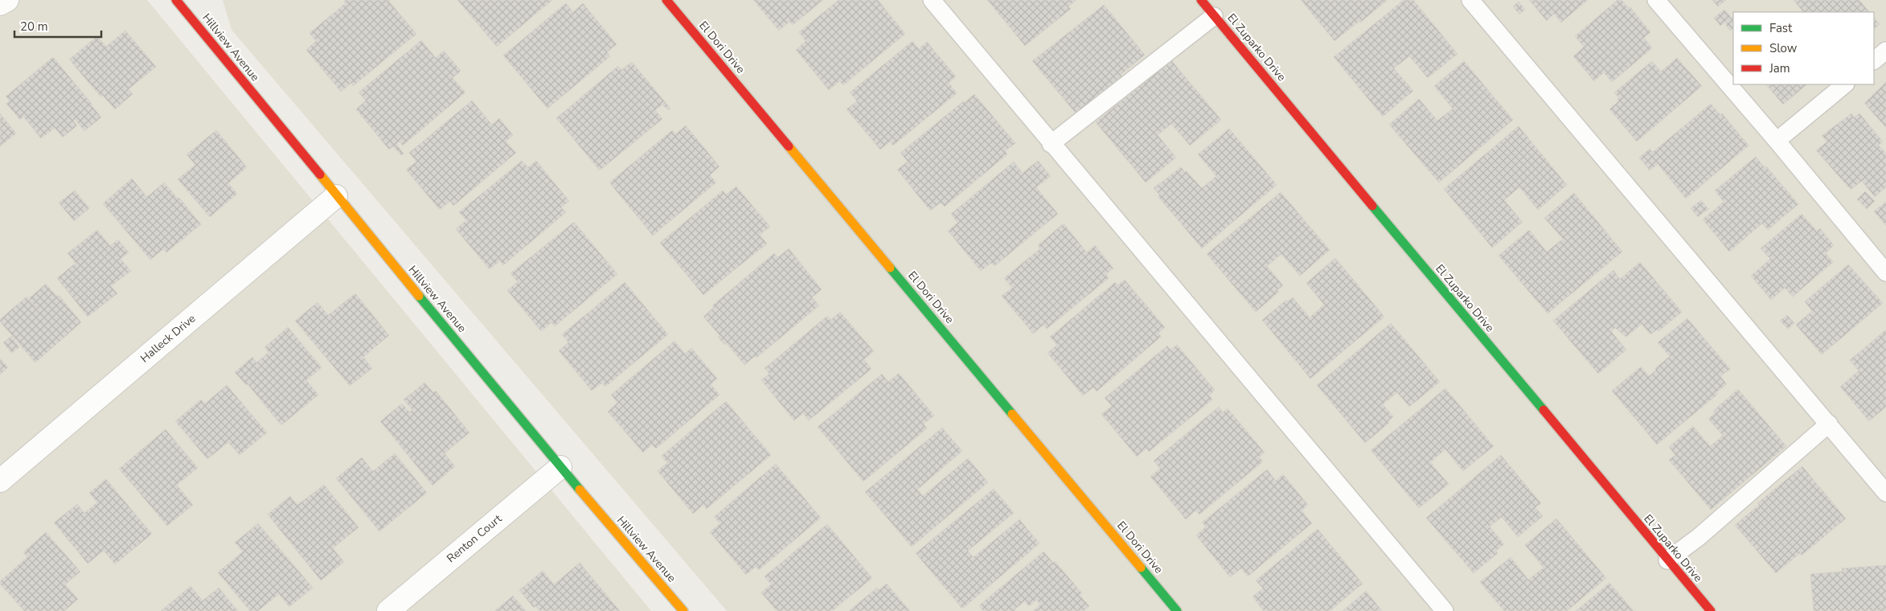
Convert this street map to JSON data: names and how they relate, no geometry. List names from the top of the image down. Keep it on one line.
{"streets":{"street":["Hillview Avenue","El Dori Drive","El Zuparko Drive","Halleck Drive","Renton Court"]},"crossings":[["Hillview Avenue","Halleck Drive"],["Hillview Avenue","Renton Court"]],"legend":["Fast","Slow","Jam"],"scale_bar":"20 m"}
